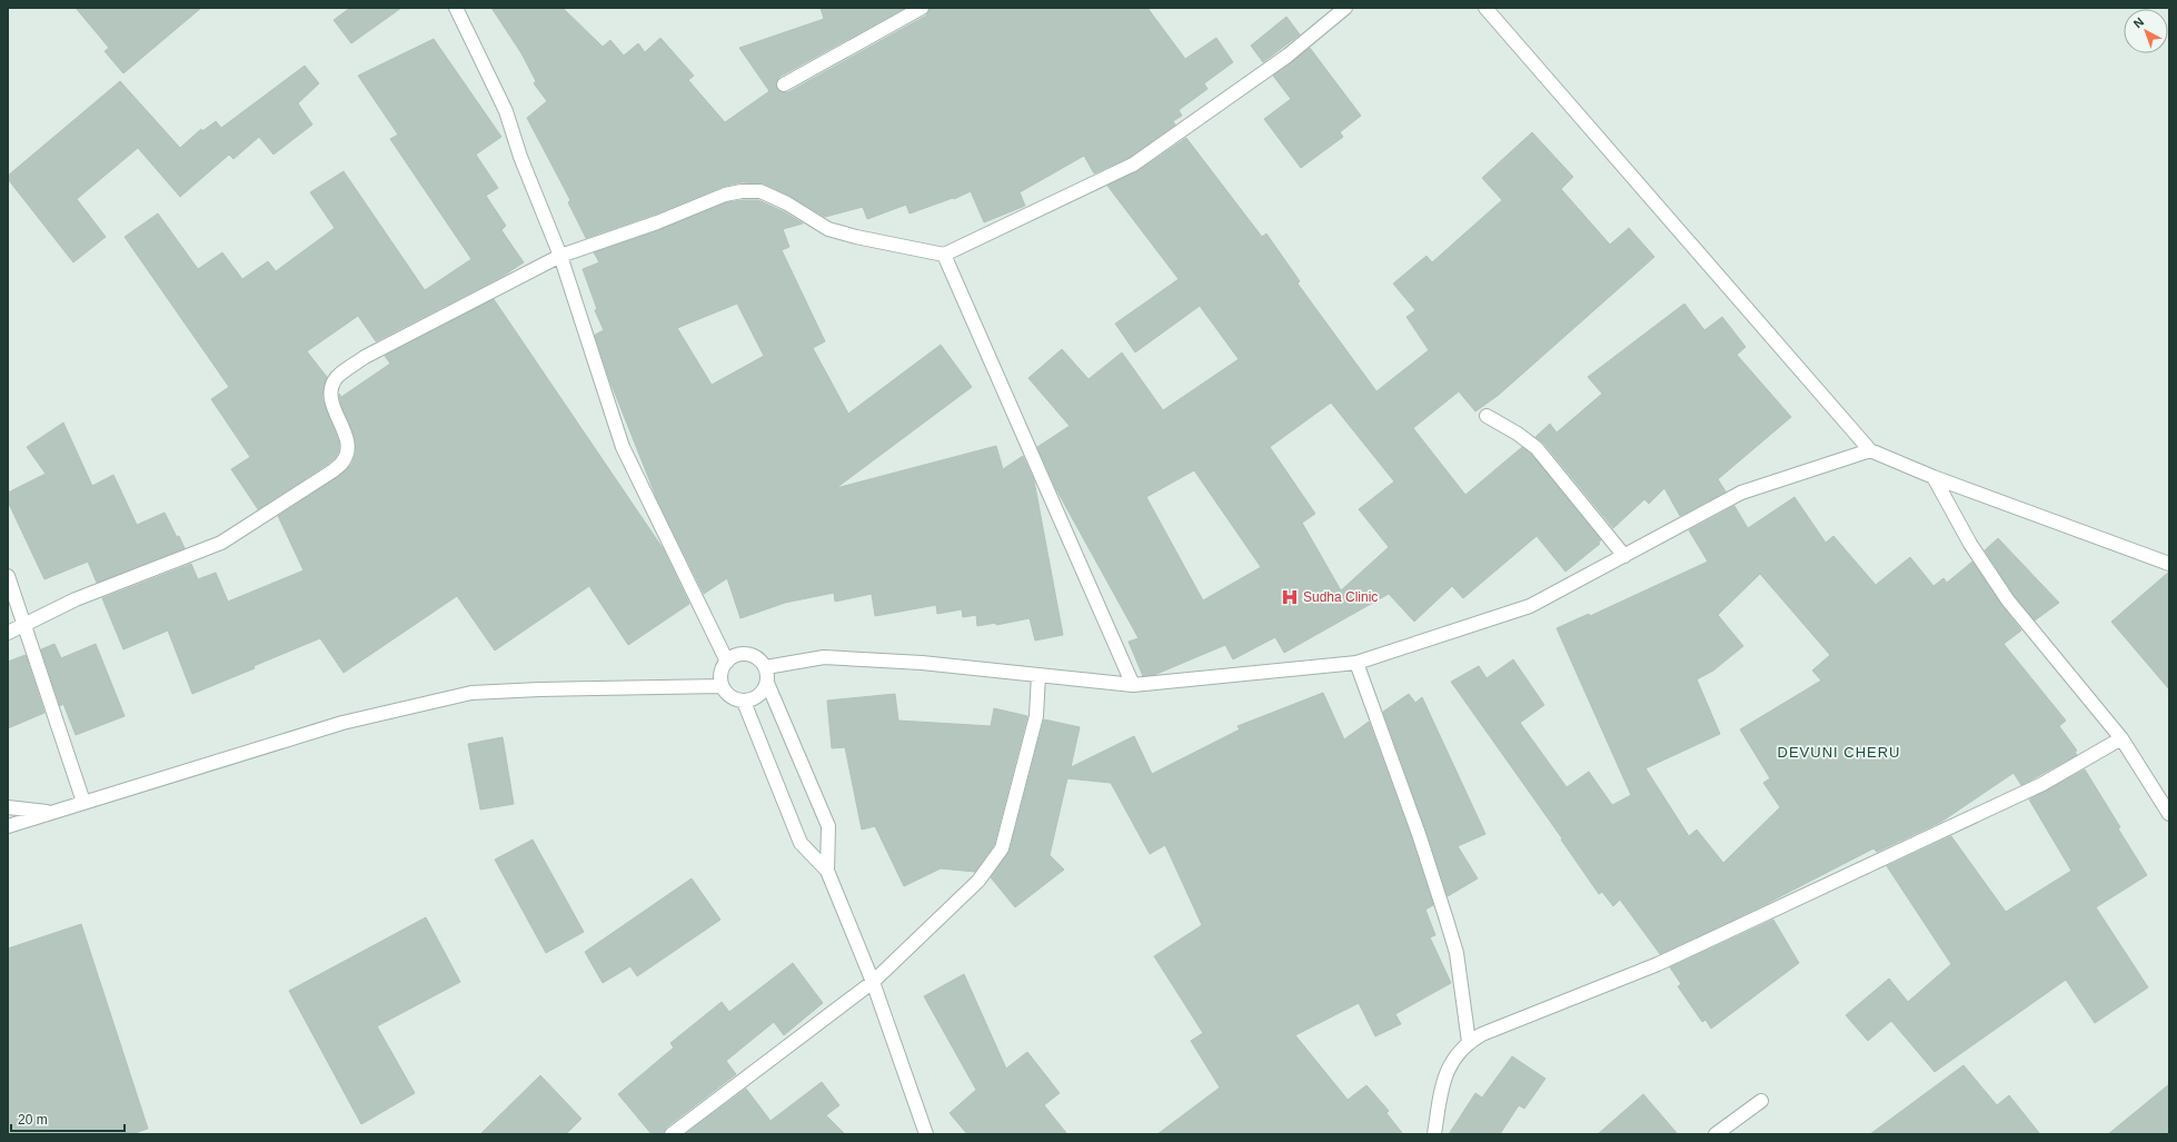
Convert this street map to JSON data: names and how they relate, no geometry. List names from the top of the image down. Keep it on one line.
{"districts":["DEVUNI CHERU"],"places":{"hospital":["Sudha Clinic"]},"scale_bar":"20 m","north":"top left"}
